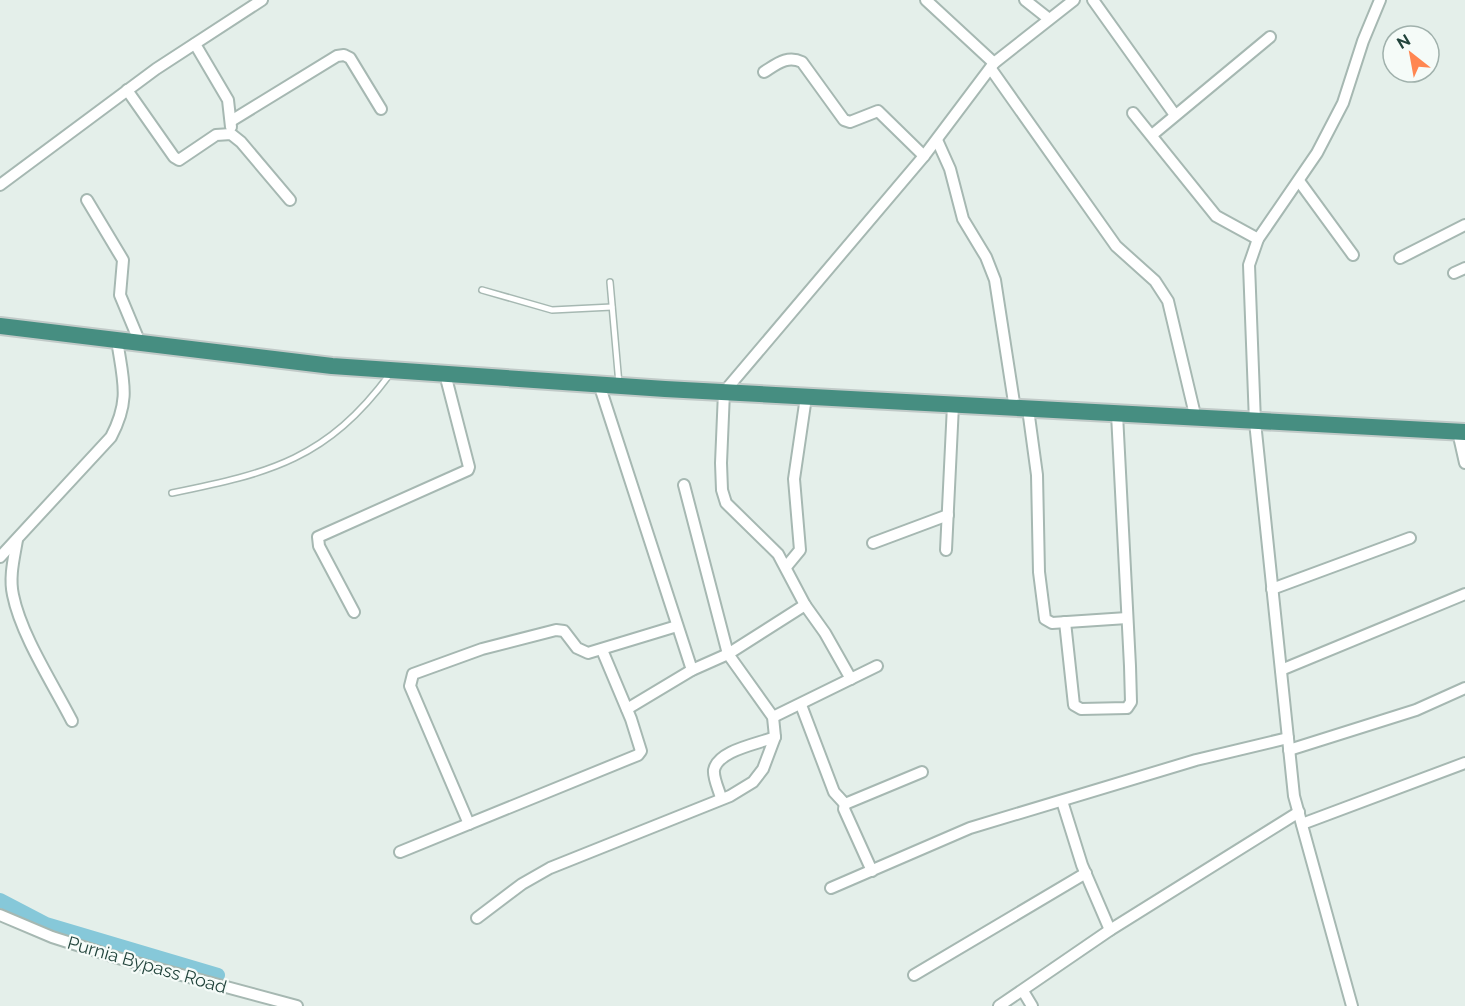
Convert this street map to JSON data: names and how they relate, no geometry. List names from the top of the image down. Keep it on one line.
{"streets":{"street":["Purnia Bypass Road"]},"north":"top left"}
